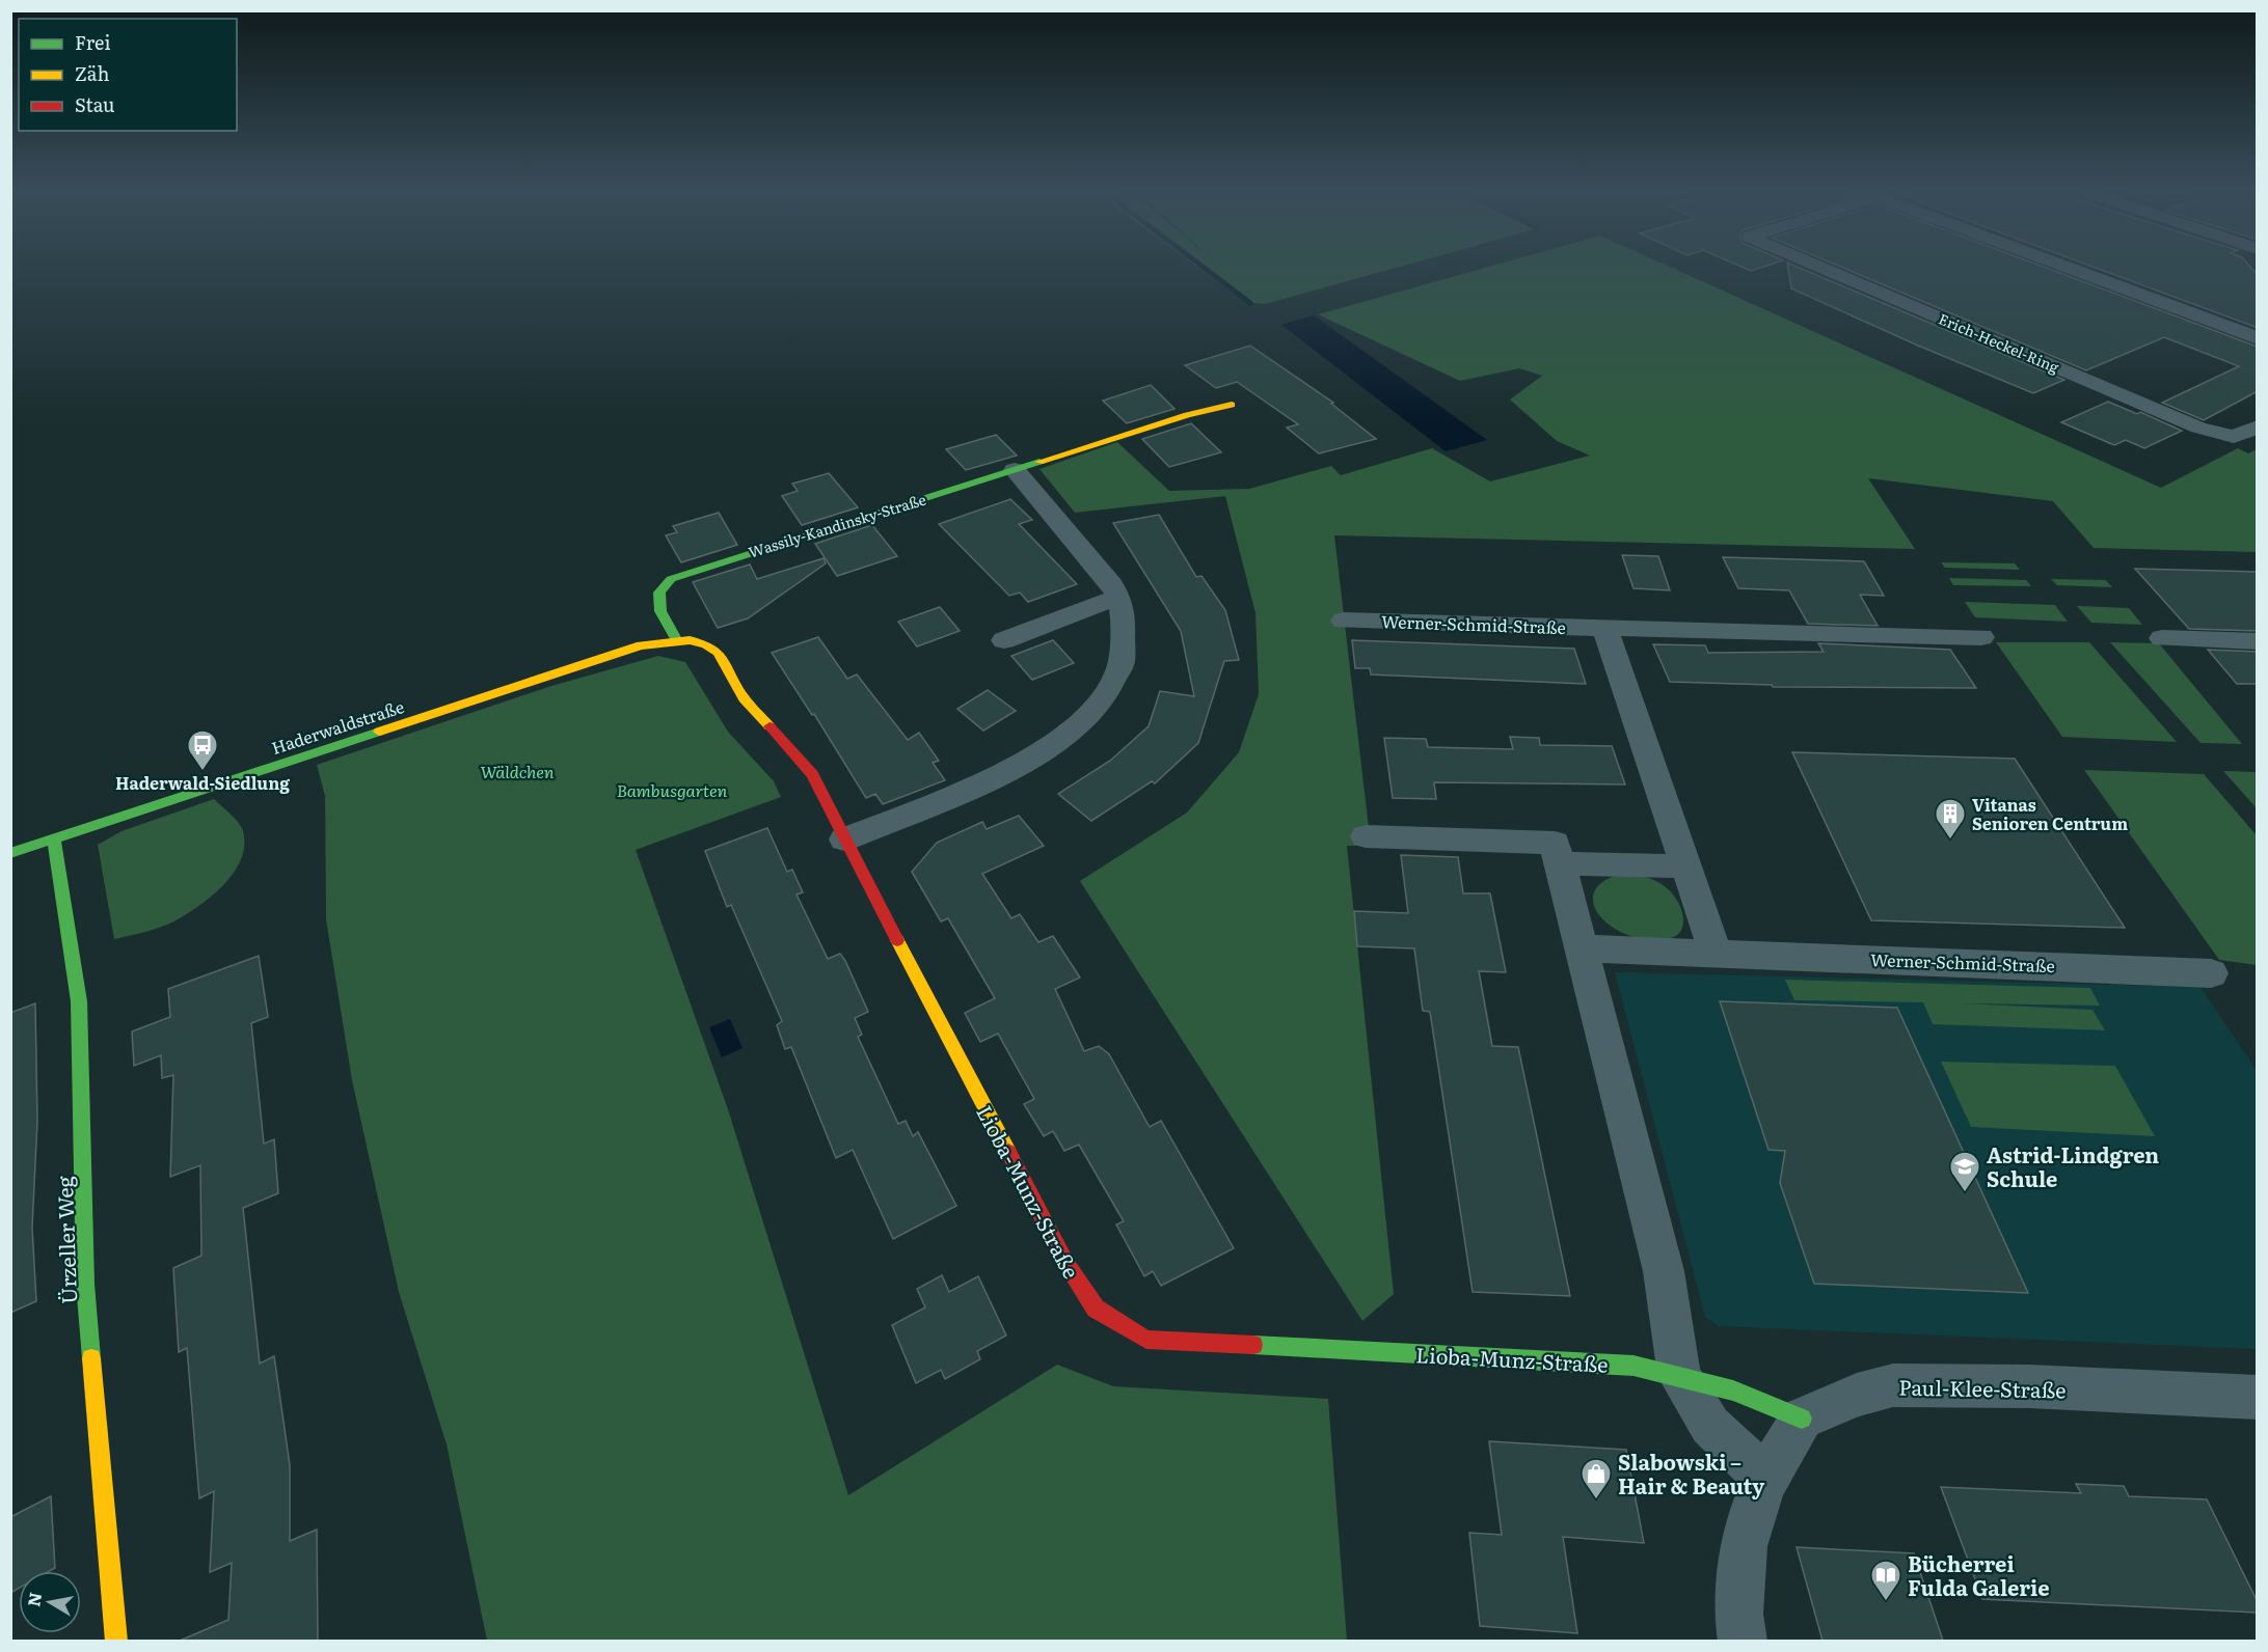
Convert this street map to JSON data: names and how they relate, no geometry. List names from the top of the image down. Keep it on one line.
{"streets":{"street":["Erich-Heckel-Ring","Wassily-Kandinsky-Straße","Werner-Schmid-Straße","Haderwaldstraße","Lioba-Munz-Straße","Ürzeller Weg","Paul-Klee-Straße"]},"crossings":[["Wassily-Kandinsky-Straße","Haderwaldstraße"],["Wassily-Kandinsky-Straße","Lioba-Munz-Straße"],["Haderwaldstraße","Lioba-Munz-Straße"],["Haderwaldstraße","Ürzeller Weg"],["Lioba-Munz-Straße","Paul-Klee-Straße"]],"parks":["Wäldchen","Bambusgarten"],"places":{"bus stop":["Haderwald-Siedlung"],"building":["Vitanas Senioren Centrum"],"school or university":["Astrid-Lindgren Schule"],"shop":["Slabowski – Hair & Beauty"],"library":["Bücherrei Fulda Galerie"]},"legend":["Frei","Zäh","Stau"],"north":"left"}
